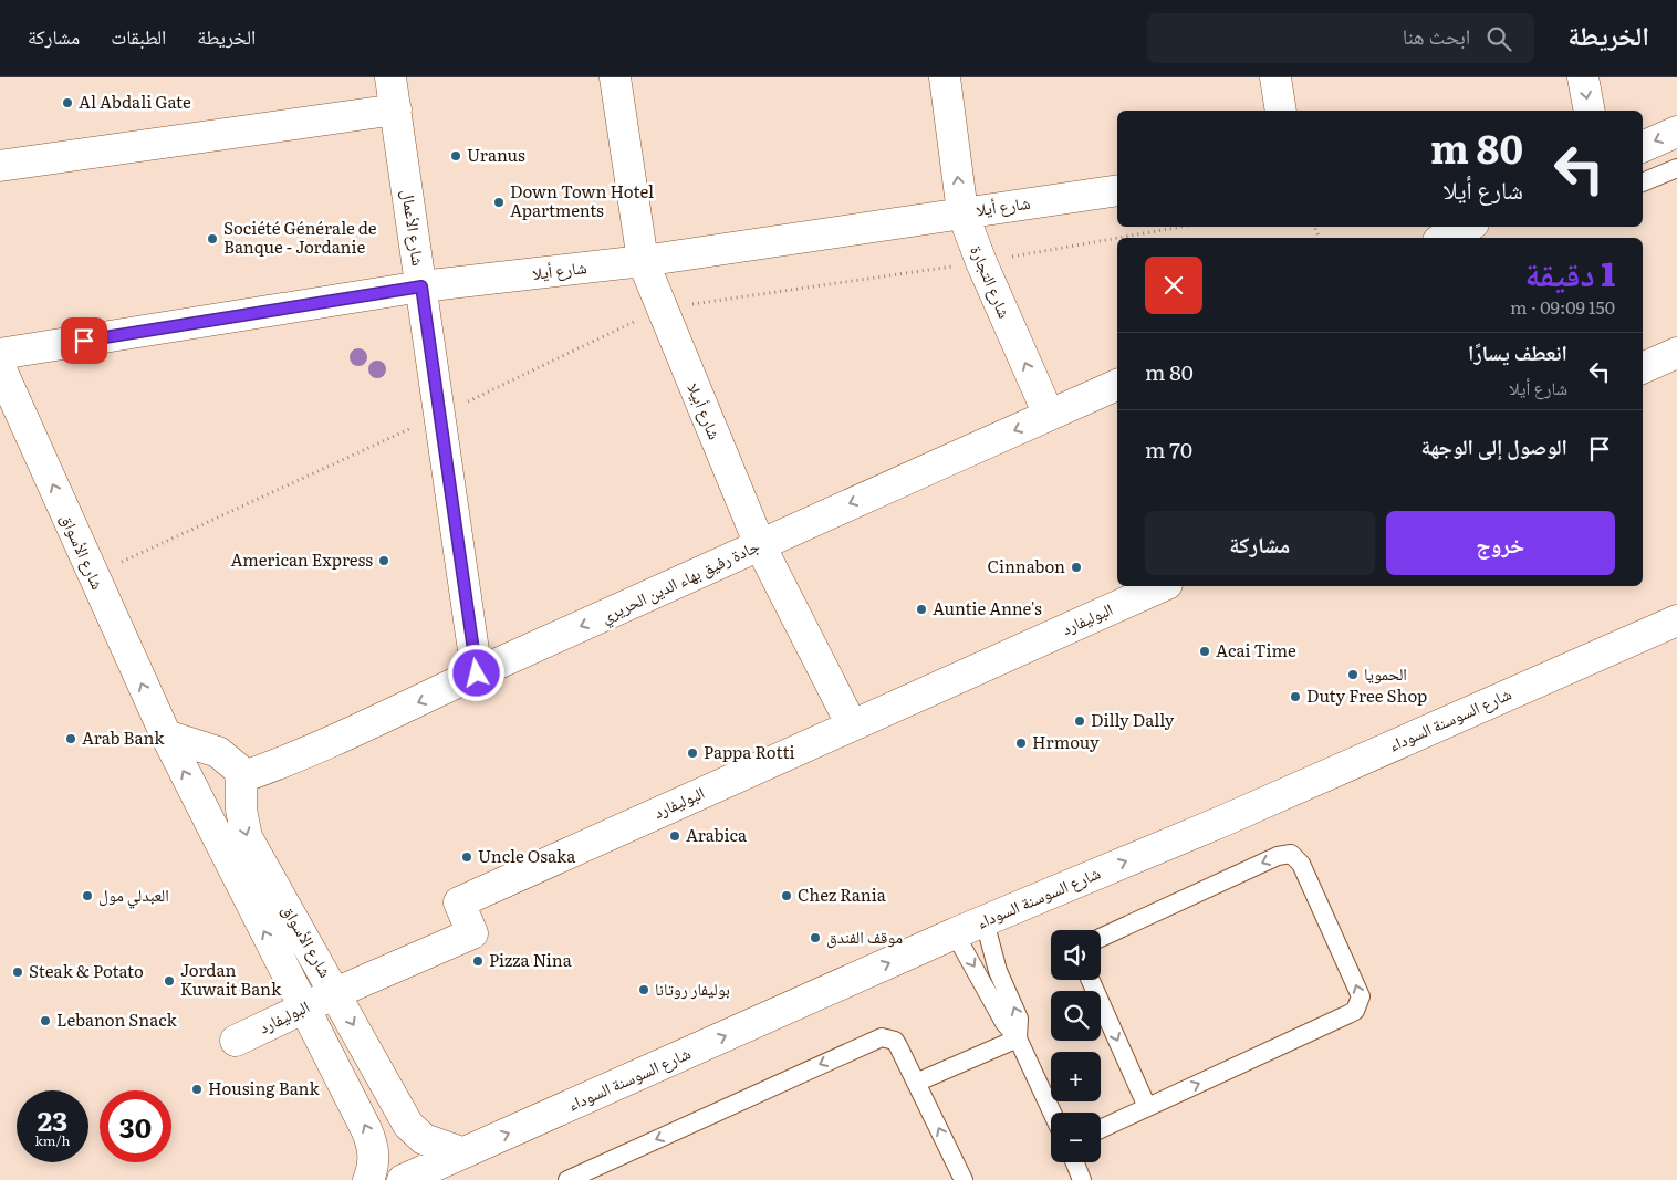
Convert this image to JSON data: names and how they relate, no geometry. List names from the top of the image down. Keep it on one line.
{"streets":{"street":["شارع أيلا","شارع الأعمال","شارع التجارة","شارع أبيلا","شارع الأسواق","جادة رفيق بهاء الدين الحريري","البوليفارد","شارع السوسنة السوداء"]},"crossings":[["شارع أيلا","شارع الأعمال"],["شارع أيلا","شارع التجارة"],["شارع أيلا","شارع أبيلا"],["شارع الأعمال","جادة رفيق بهاء الدين الحريري"],["شارع التجارة","جادة رفيق بهاء الدين الحريري"],["شارع أبيلا","جادة رفيق بهاء الدين الحريري"],["شارع أبيلا","البوليفارد"],["شارع الأسواق","جادة رفيق بهاء الدين الحريري"],["شارع الأسواق","البوليفارد"],["شارع الأسواق","شارع السوسنة السوداء"]],"one_way":["شارع التجارة","جادة رفيق بهاء الدين الحريري","شارع السوسنة السوداء"],"places":["Al Abdali Gate","Uranus","Down Town Hotel Apartments","Société Générale de Banque - Jordanie","American Express","Cinnabon","Auntie Anne's","Acai Time","الحمويا","Duty Free Shop","Dilly Dally","Arab Bank","Hrmouy","Pappa Rotti","Arabica","Uncle Osaka","العبدلي مول","Chez Rania","موقف الفندق","Pizza Nina","Steak & Potato","Jordan Kuwait Bank","بوليفار روتانا","Lebanon Snack","Housing Bank"],"page":{"header":"الخريطة","search":"ابحث هنا","nav":["الخريطة","الطبقات","مشاركة"],"turn":["80 m","شارع أيلا"],"heading":["1 دقيقة","150 m · 09:09"],"list":[{"name":"انعطف يسارًا","note":"شارع أيلا","value":"80 m"},{"name":"الوصول إلى الوجهة","value":"70 m"}],"buttons":["خروج","مشاركة"],"map_buttons":["+","−"],"speed":"23 km/h","limit":"30"}}
